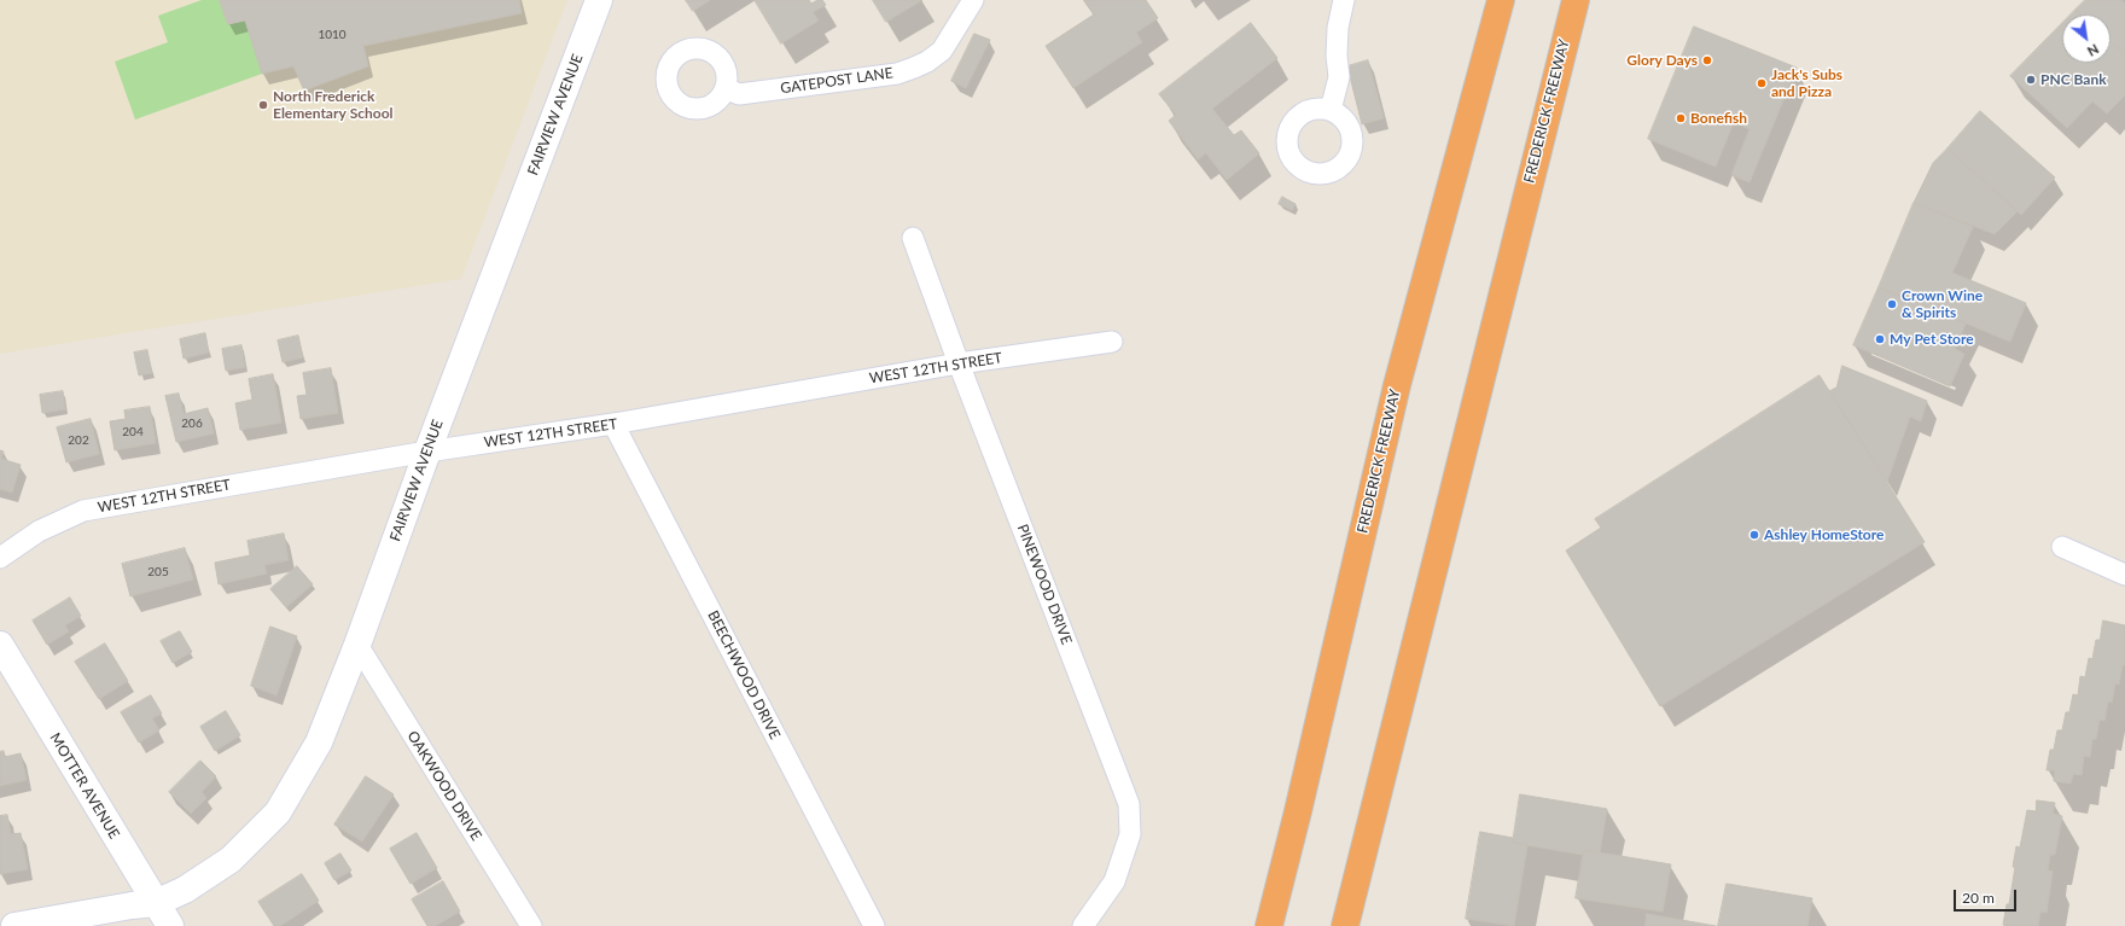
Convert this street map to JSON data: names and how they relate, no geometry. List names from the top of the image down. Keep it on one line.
{"streets":{"highway":["FREDERICK FREEWAY"],"street":["GATEPOST LANE","FAIRVIEW AVENUE","WEST 12TH STREET","PINEWOOD DRIVE","BEECHWOOD DRIVE","MOTTER AVENUE","OAKWOOD DRIVE"]},"crossings":[["FAIRVIEW AVENUE","WEST 12TH STREET"],["FAIRVIEW AVENUE","MOTTER AVENUE"],["FAIRVIEW AVENUE","OAKWOOD DRIVE"],["WEST 12TH STREET","PINEWOOD DRIVE"],["WEST 12TH STREET","BEECHWOOD DRIVE"]],"places":["Glory Days","PNC Bank","Jack's Subs and Pizza","North Frederick Elementary School","Bonefish","Crown Wine & Spirits","My Pet Store","Ashley HomeStore"],"house_numbers":["1010","206","204","202","205"],"scale_bar":"20 m","north":"bottom right"}
